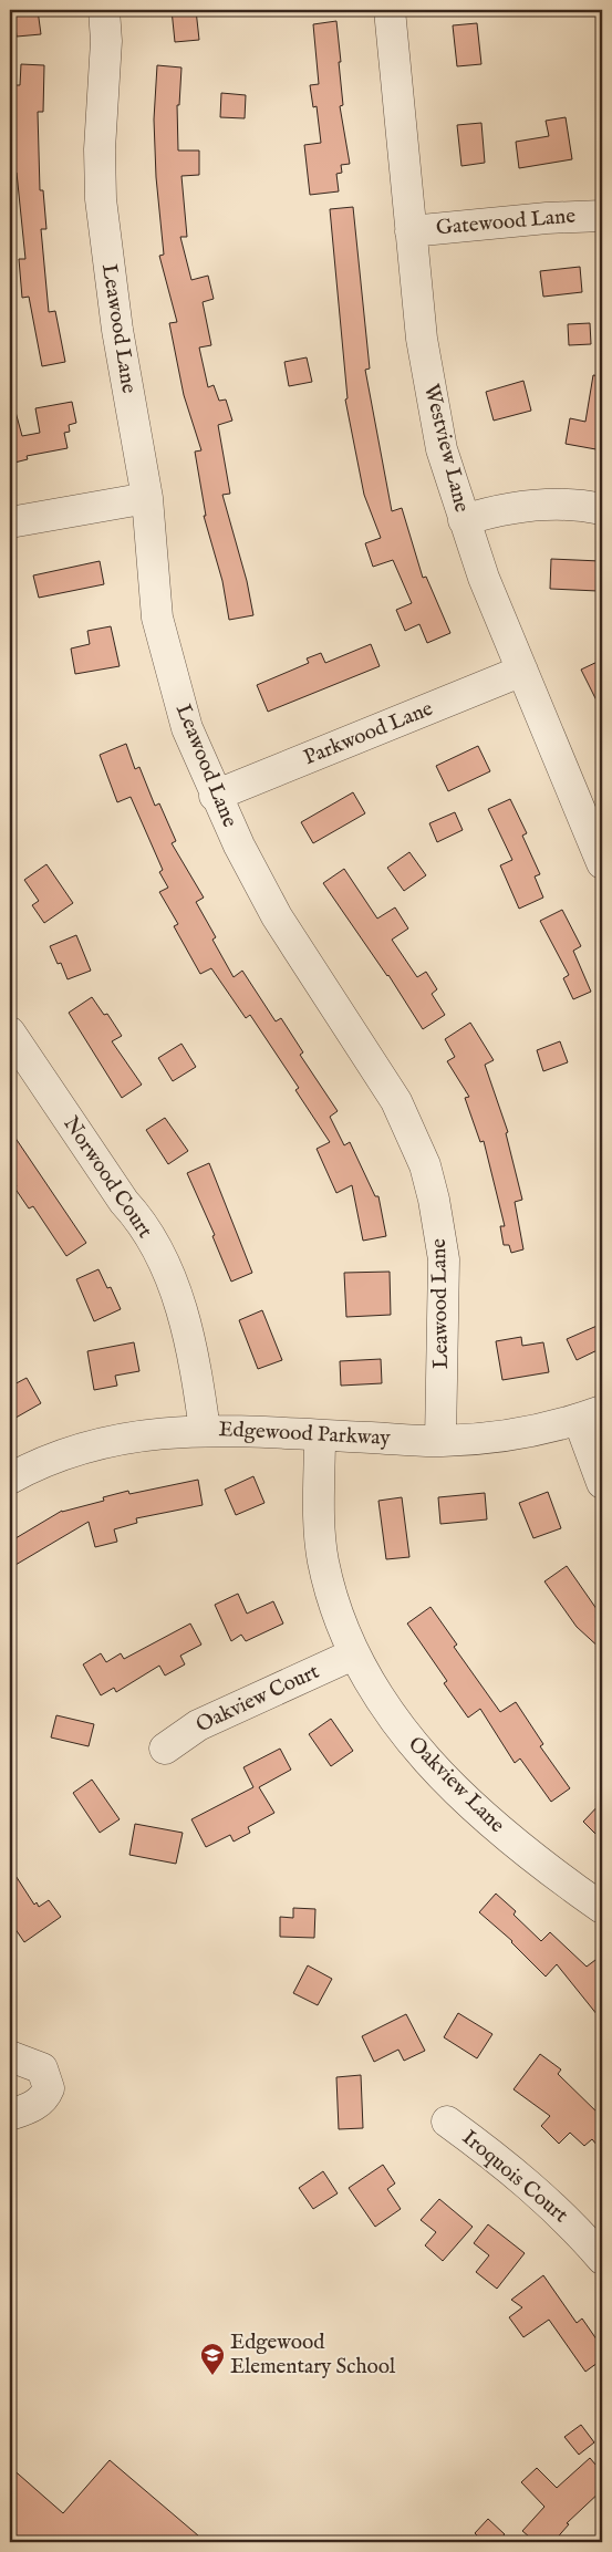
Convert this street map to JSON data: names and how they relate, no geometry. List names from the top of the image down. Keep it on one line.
{"streets":{"street":["Gatewood Lane","Leawood Lane","Westview Lane","Parkwood Lane","Norwood Court","Edgewood Parkway","Oakview Court","Oakview Lane","Iroquois Court"]},"crossings":[["Gatewood Lane","Westview Lane"],["Leawood Lane","Parkwood Lane"],["Leawood Lane","Edgewood Parkway"],["Westview Lane","Parkwood Lane"],["Norwood Court","Edgewood Parkway"],["Edgewood Parkway","Oakview Lane"],["Oakview Court","Oakview Lane"]],"places":{"school or university":["Edgewood Elementary School"]}}
